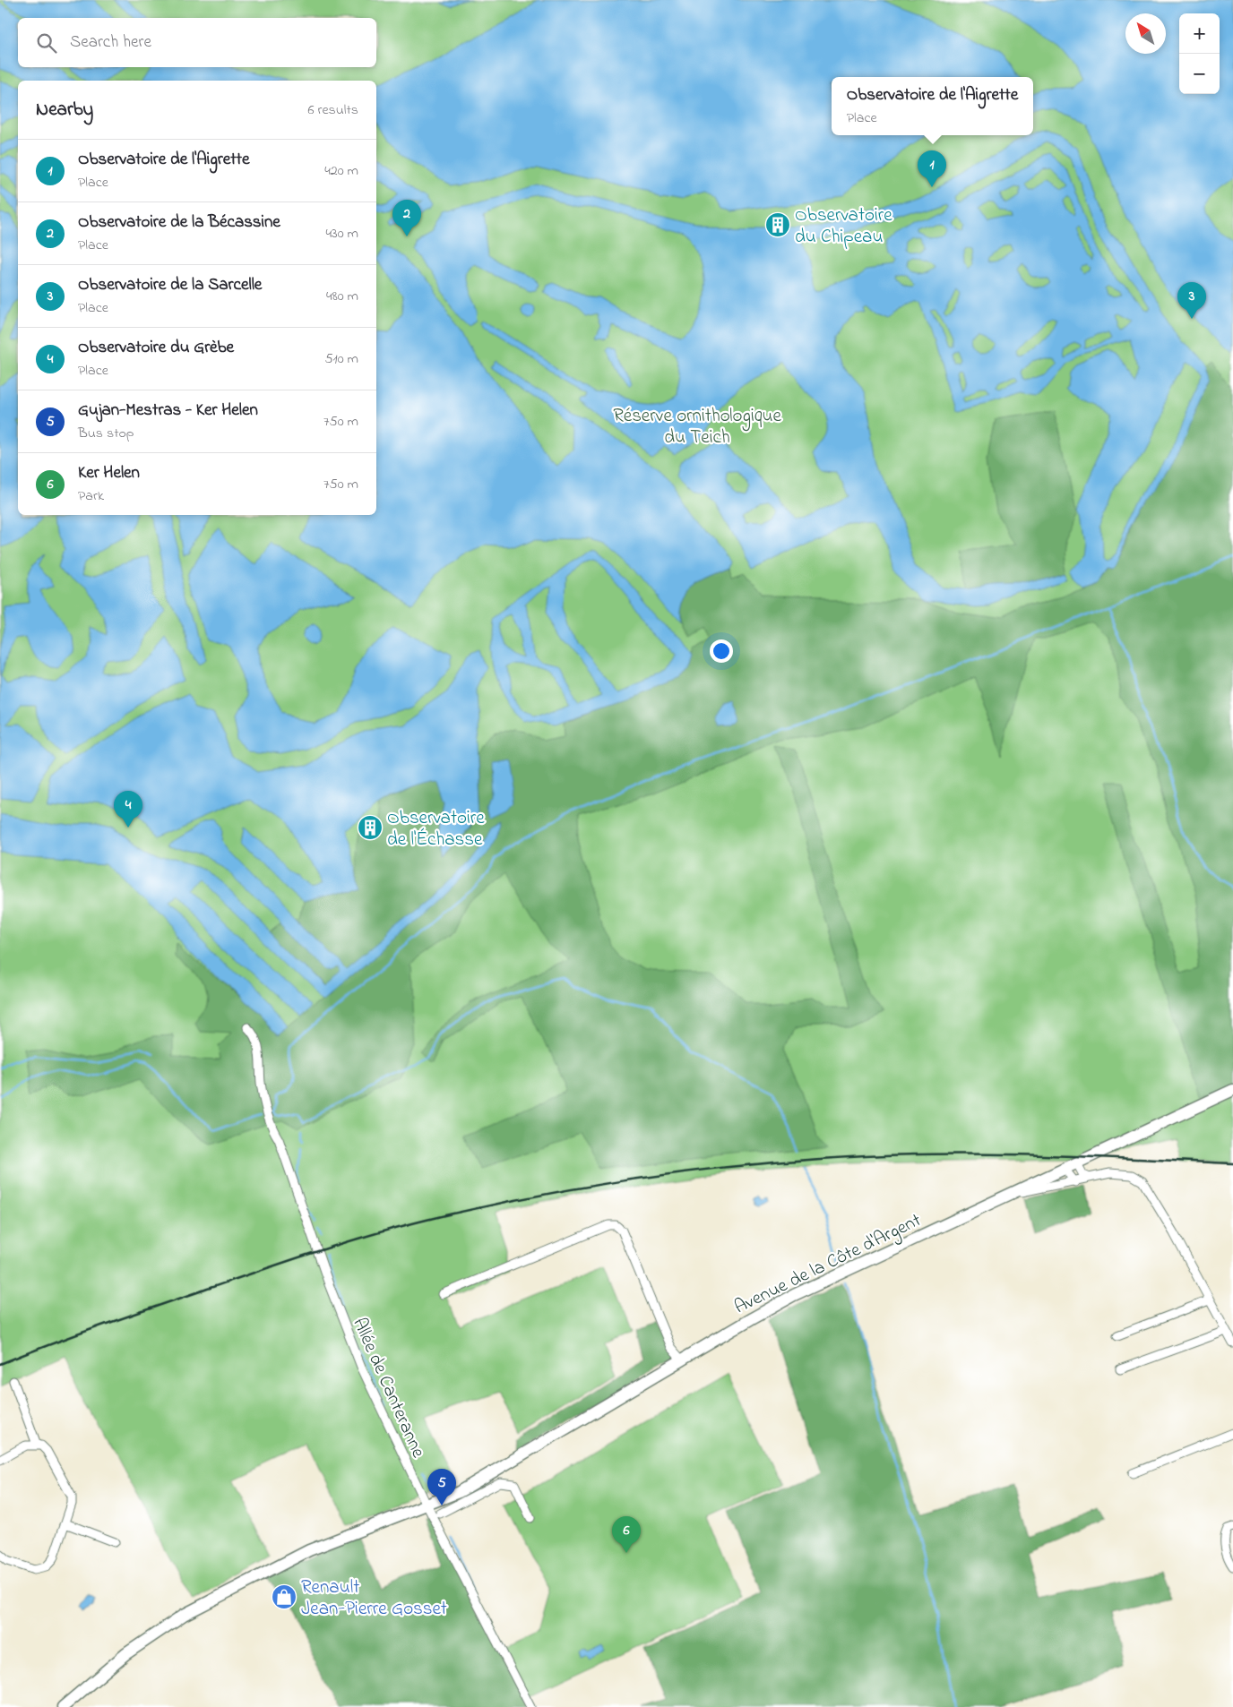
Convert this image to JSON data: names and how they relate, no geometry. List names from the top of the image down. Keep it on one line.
{"streets":{"main road":["Avenue de la Côte d'Argent"],"street":["Allée de Canteranne"]},"crossings":[["Avenue de la Côte d'Argent","Allée de Canteranne"]],"parks":["Réserve ornithologique du Teich"],"places":{"building":["Observatoire du Chipeau","Observatoire de l'Échasse"],"shop":["Renault Jean-Pierre Gosset"]},"north":"top left","page":{"map_buttons":["+","−"],"search":"Search here","popup":["Observatoire de l'Aigrette","Place"],"heading":["Nearby","6 results"],"list":[{"mark":"1","name":"Observatoire de l'Aigrette","note":"Place","value":"420 m"},{"mark":"2","name":"Observatoire de la Bécassine","note":"Place","value":"430 m"},{"mark":"3","name":"Observatoire de la Sarcelle","note":"Place","value":"480 m"},{"mark":"4","name":"Observatoire du Grèbe","note":"Place","value":"510 m"},{"mark":"5","name":"Gujan-Mestras - Ker Helen","note":"Bus stop","value":"750 m"},{"mark":"6","name":"Ker Helen","note":"Park","value":"750 m"}],"pins":["1","2","3","4","5","6"]}}
